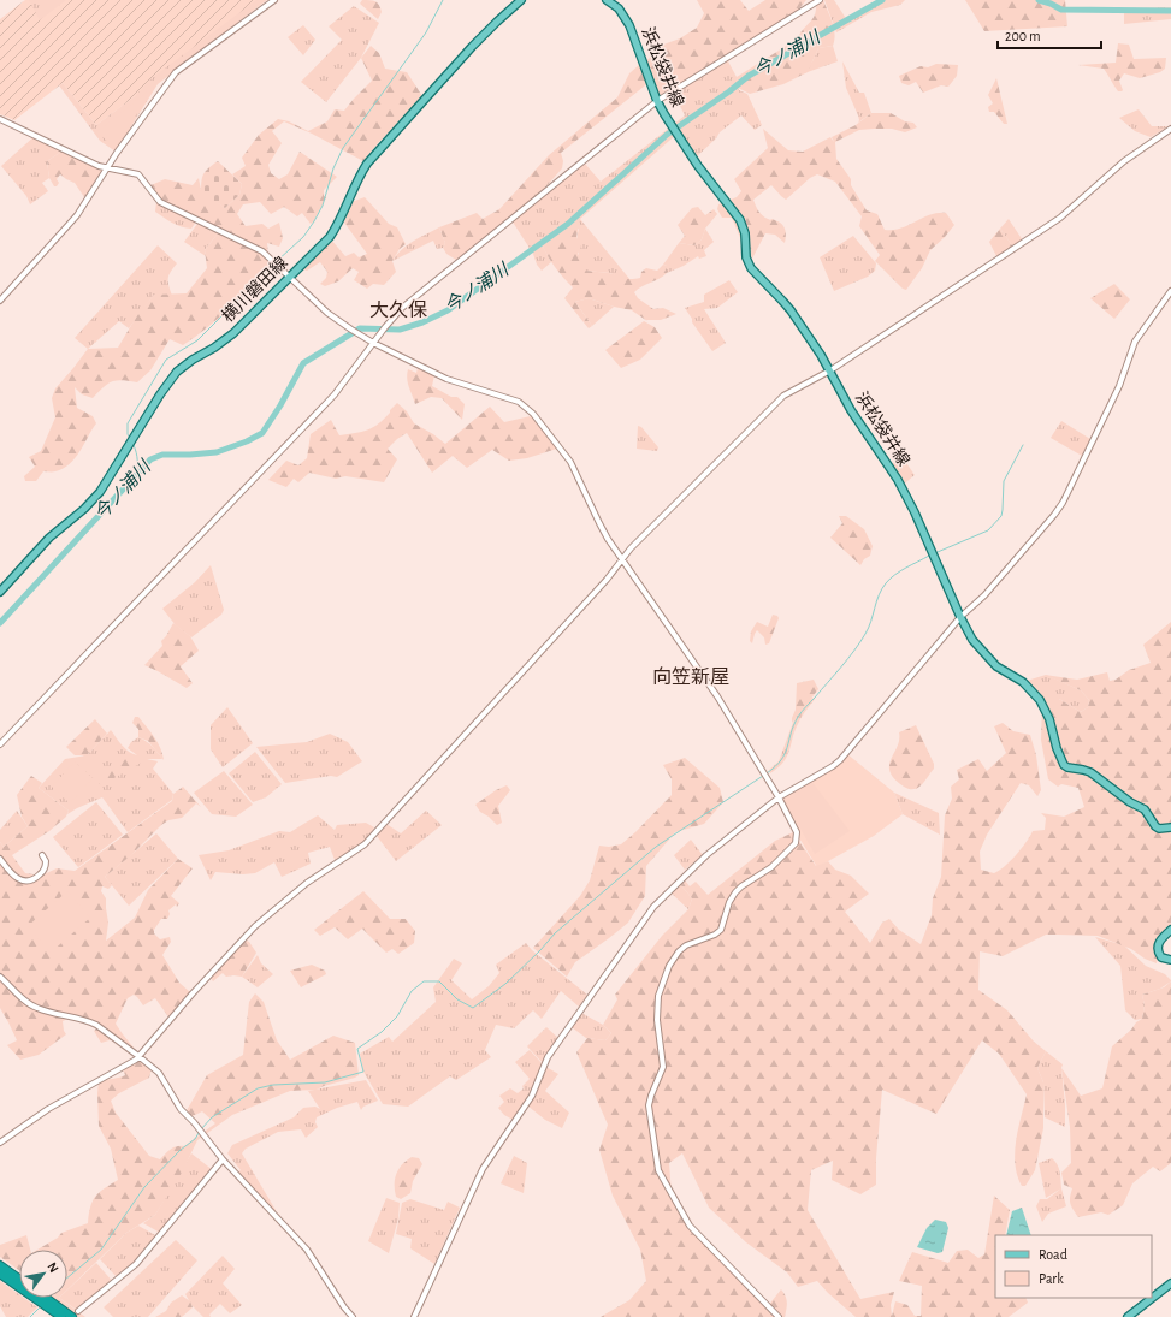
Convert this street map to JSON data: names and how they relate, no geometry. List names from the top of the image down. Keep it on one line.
{"streets":{"main road":["浜松袋井線","横川磐田線"]},"districts":["大久保","向笠新屋"],"water":["今ノ浦川"],"legend":["Road","Park"],"scale_bar":"200 m","north":"top right"}
